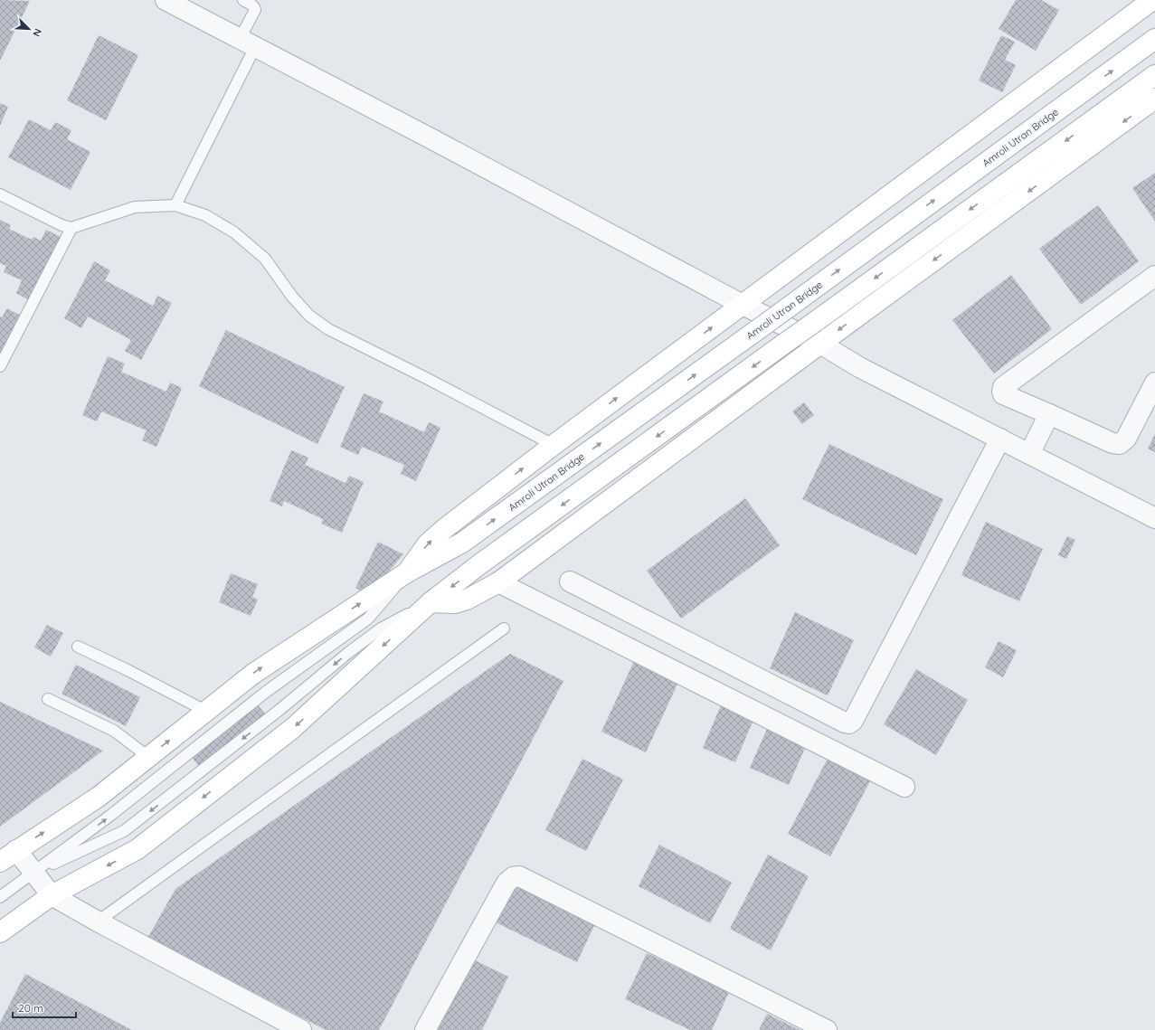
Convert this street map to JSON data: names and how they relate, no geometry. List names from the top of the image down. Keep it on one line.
{"streets":{"main road":["Amroli Utran Bridge"]},"scale_bar":"20 m","north":"bottom right"}
